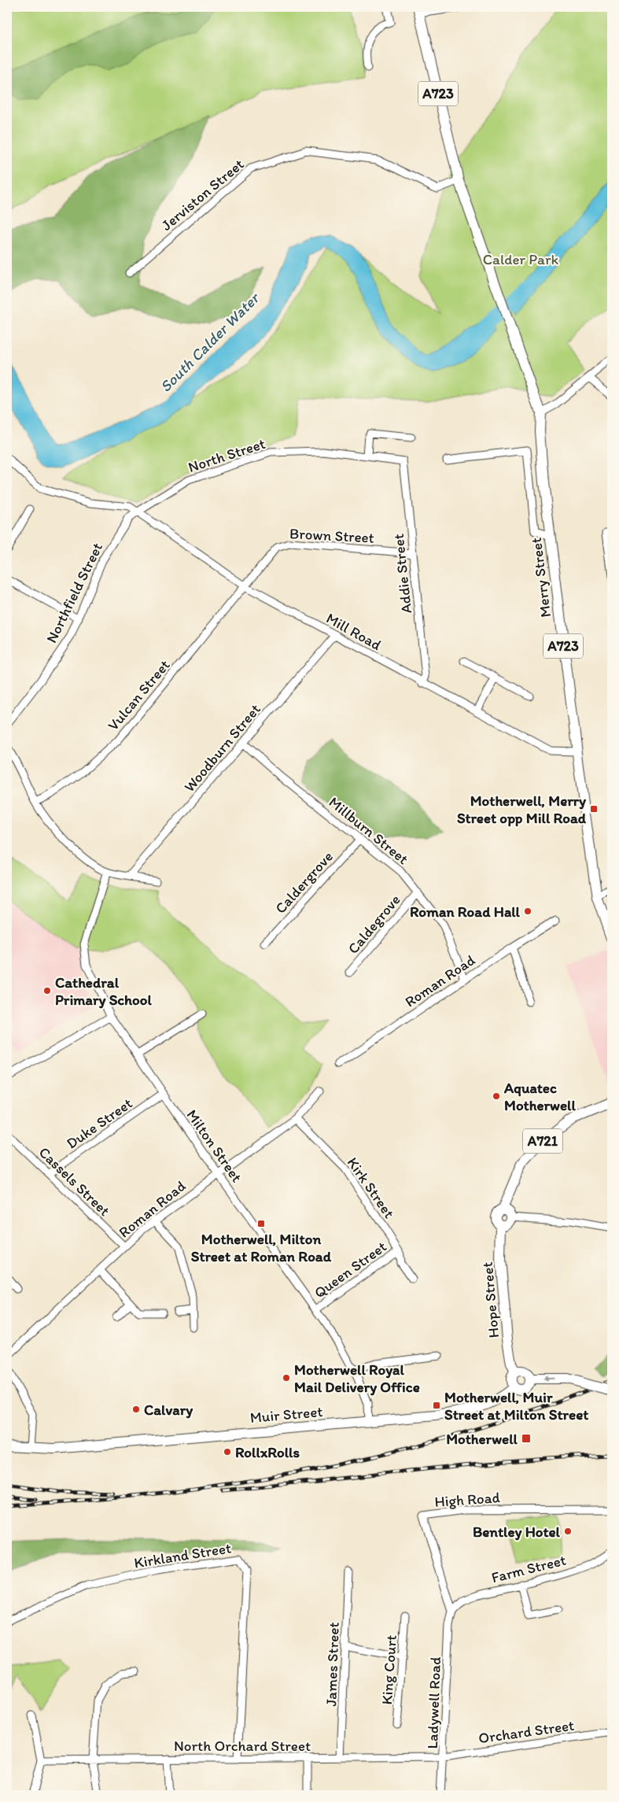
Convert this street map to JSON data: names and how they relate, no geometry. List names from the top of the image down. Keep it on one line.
{"streets":{"main road":["A723","Merry Street","A721","Hope Street","Muir Street"],"street":["Jerviston Street","North Street","Brown Street","Addie Street","Northfield Street","Mill Road","Vulcan Street","Woodburn Street","Millburn Street","Caldergrove","Caldegrove","Roman Road","Duke Street","Milton Street","Cassels Street","Kirk Street","Queen Street","High Road","Kirkland Street","Farm Street","James Street","King Court","Ladywell Road","Orchard Street","North Orchard Street"]},"crossings":[["A723","Jerviston Street"],["A723","Merry Street"],["Jerviston Street","Merry Street"],["North Street","Addie Street"],["North Street","Northfield Street"],["North Street","Mill Road"],["Brown Street","Addie Street"],["Brown Street","Mill Road"],["Brown Street","Vulcan Street"],["Addie Street","Mill Road"],["Merry Street","Mill Road"],["Northfield Street","Mill Road"],["Mill Road","Vulcan Street"],["Mill Road","Woodburn Street"],["Woodburn Street","Millburn Street"],["Millburn Street","Caldergrove"],["Millburn Street","Caldegrove"],["Millburn Street","Roman Road"],["Roman Road","Milton Street"],["Roman Road","Cassels Street"],["Roman Road","Kirk Street"],["Duke Street","Milton Street"],["Duke Street","Cassels Street"],["A721","Hope Street"],["A721","Muir Street"],["Milton Street","Queen Street"],["Milton Street","Muir Street"],["Kirk Street","Queen Street"],["Hope Street","Muir Street"],["High Road","Farm Street"],["High Road","Ladywell Road"],["Kirkland Street","North Orchard Street"],["Farm Street","Ladywell Road"],["James Street","North Orchard Street"],["Ladywell Road","Orchard Street"],["Ladywell Road","North Orchard Street"],["Orchard Street","North Orchard Street"]],"water":["South Calder Water"],"parks":["Calder Park"],"places":{"transit":["Motherwell, Merry Street opp Mill Road","Motherwell, Milton Street at Roman Road","Motherwell, Muir Street at Milton Street","Motherwell"],"other":["Roman Road Hall","Cathedral Primary School","Aquatec Motherwell","Motherwell Royal Mail Delivery Office","Calvary","RollxRolls","Bentley Hotel"]}}
